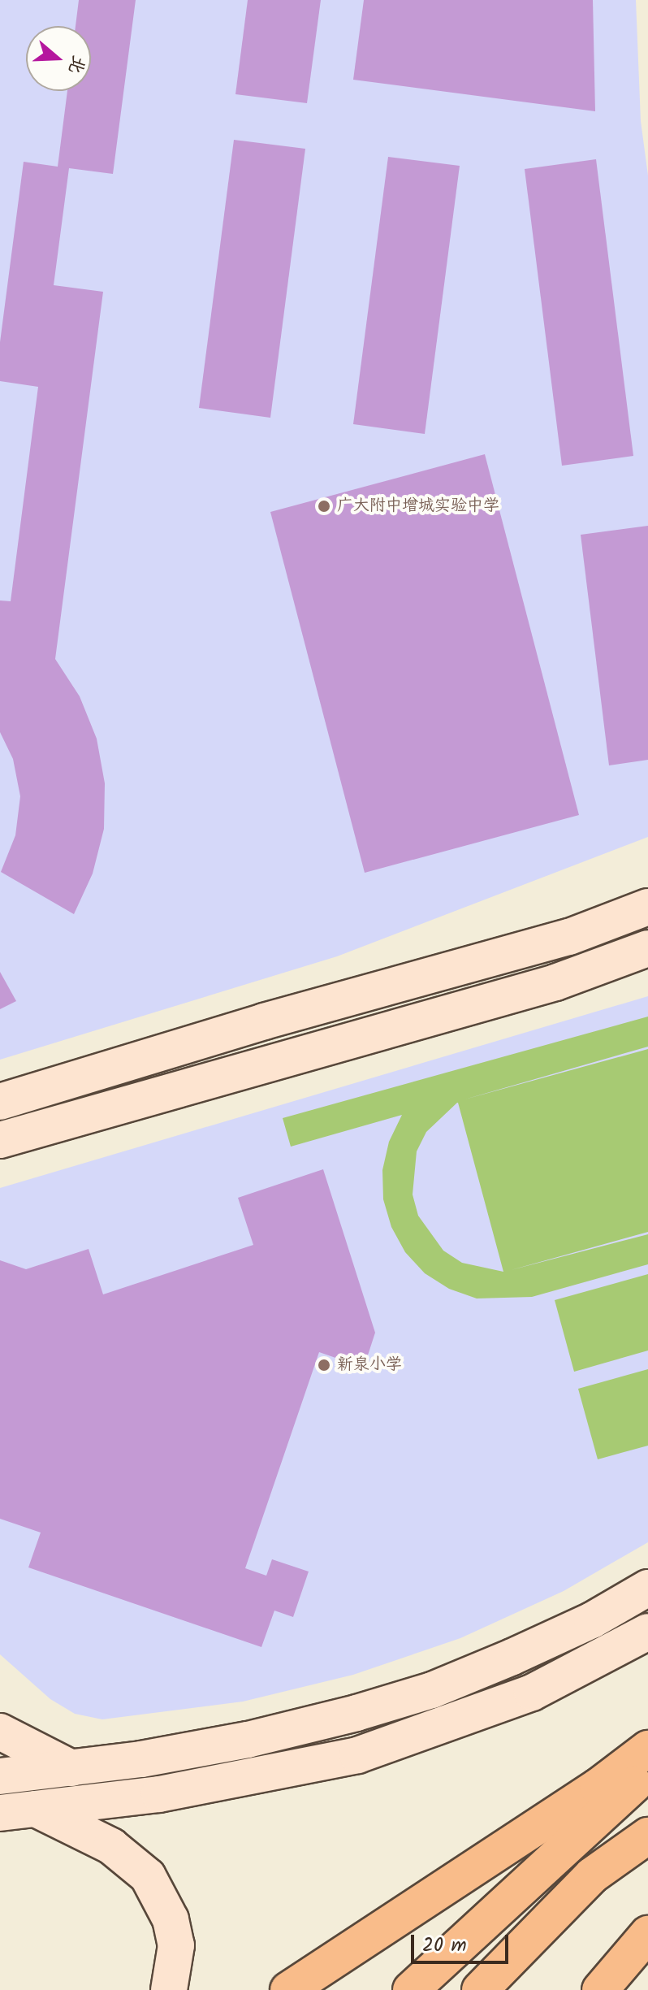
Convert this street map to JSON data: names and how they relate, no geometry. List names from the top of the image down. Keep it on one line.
{"places":["广大附中增城实验中学","新泉小学"],"scale_bar":"20 m","north":"right"}
